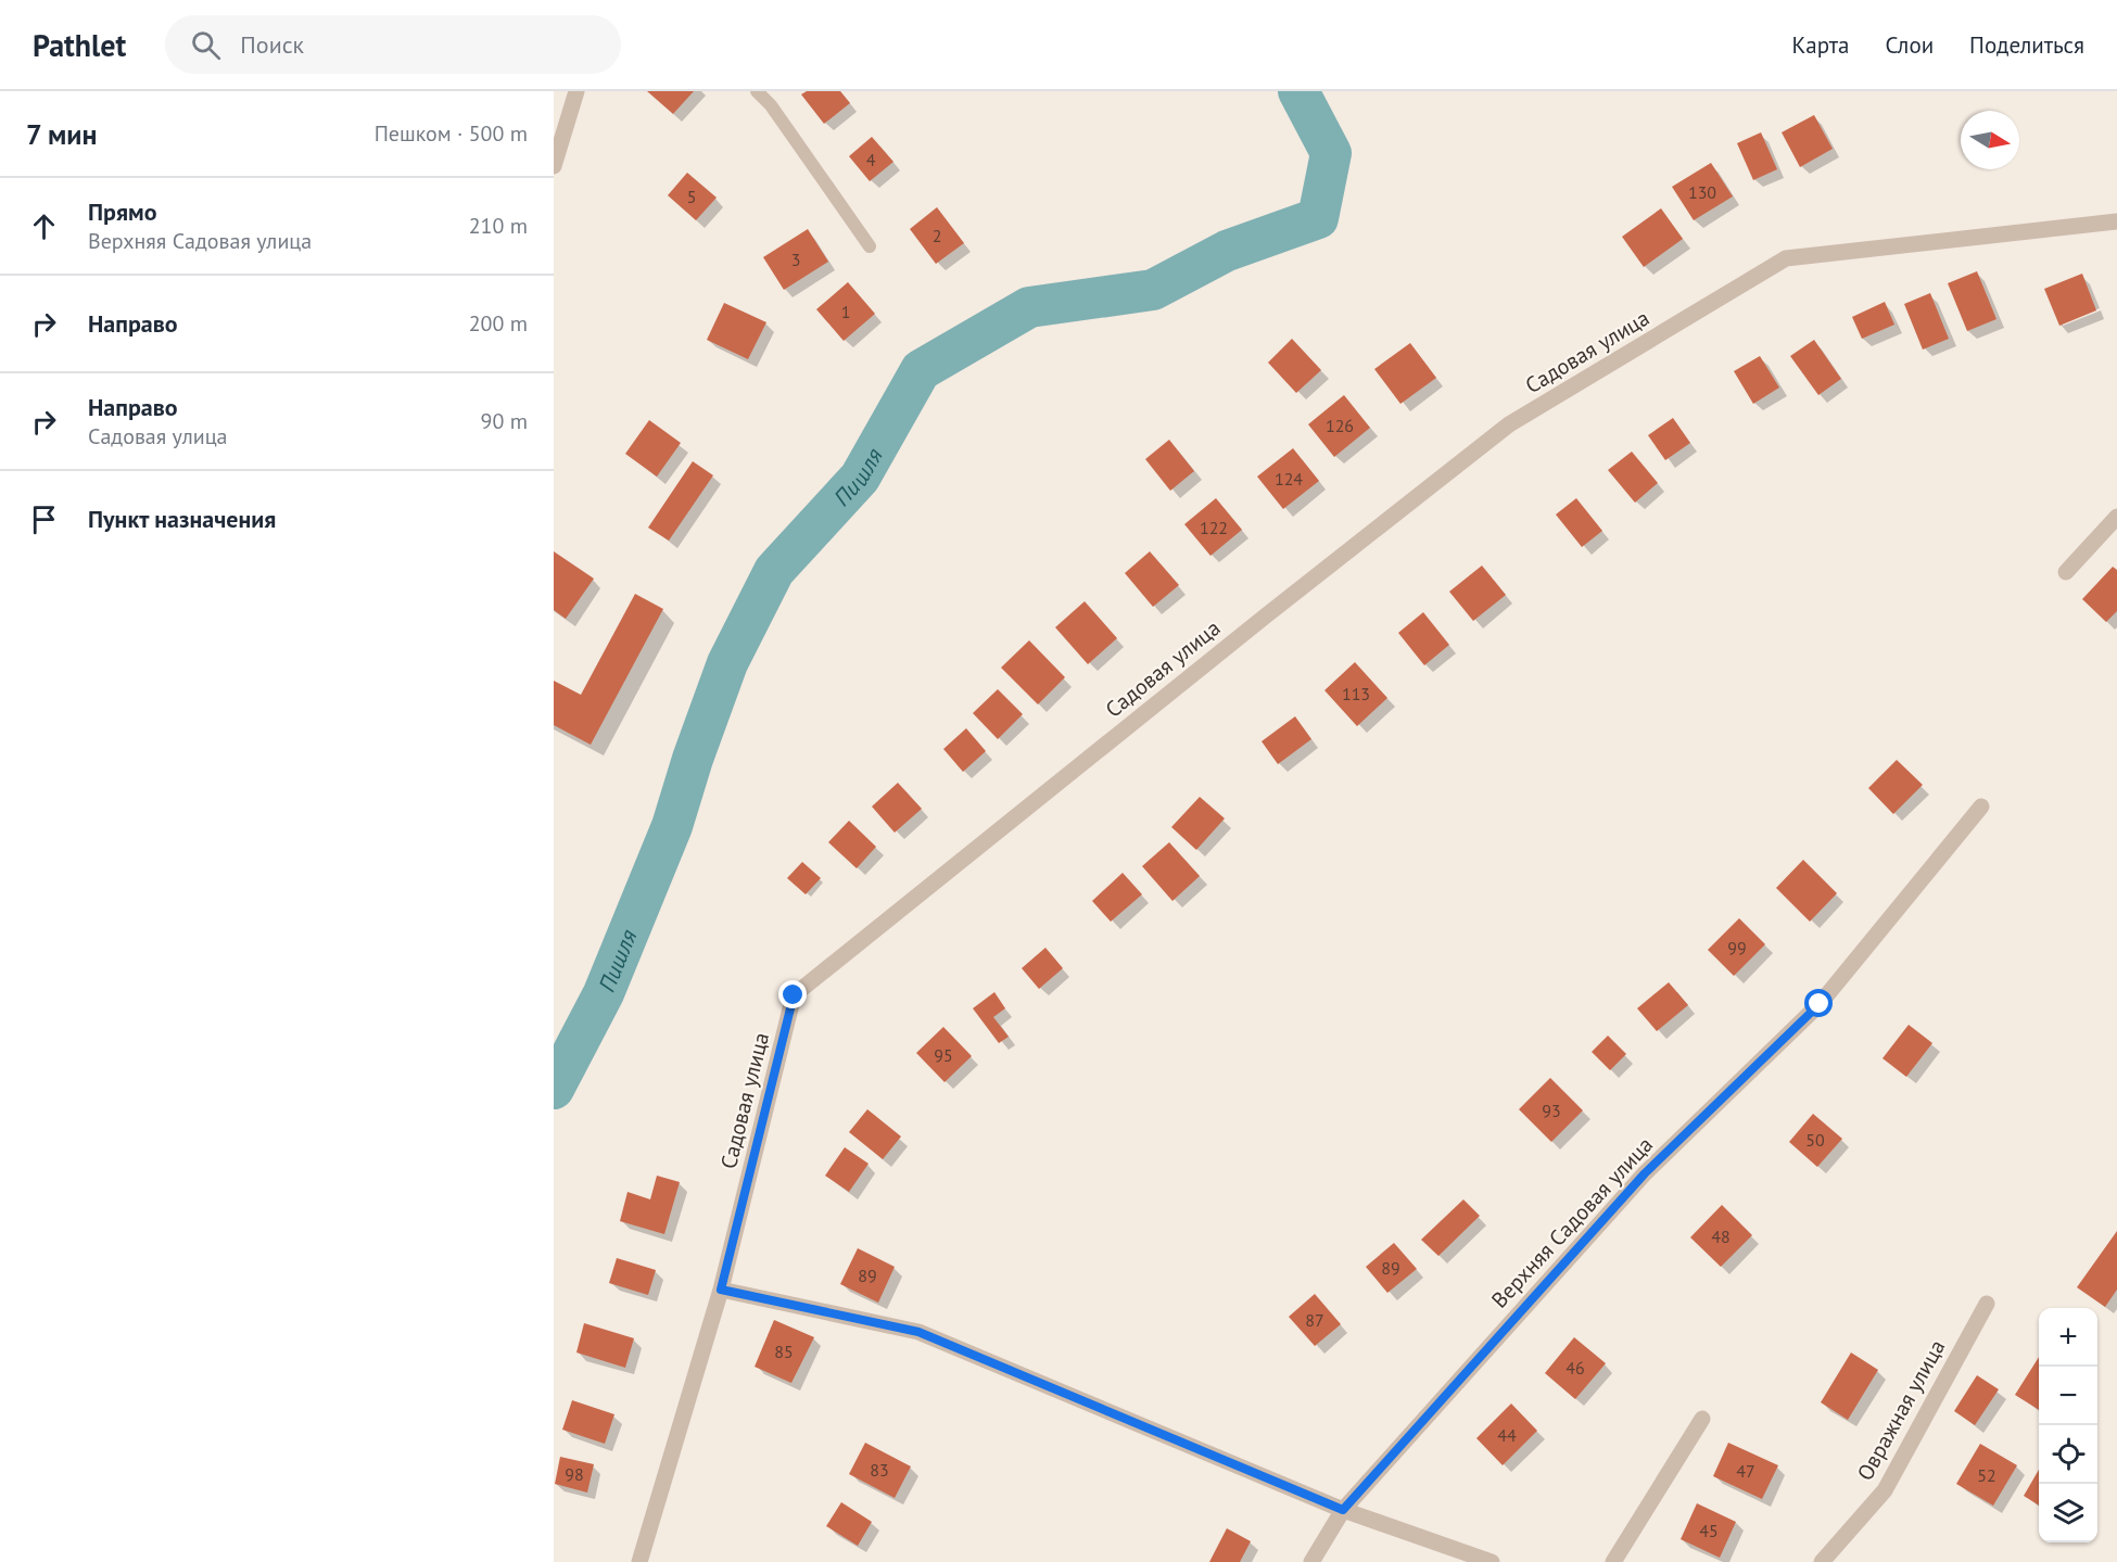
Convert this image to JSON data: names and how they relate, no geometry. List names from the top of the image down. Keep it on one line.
{"streets":{"street":["Садовая улица","Верхняя Садовая улица","Овражная улица"]},"water":["Пишля"],"house_numbers":["4","130","5","2","3","1","126","124","122","113","99","95","93","50","48","89","89","87","85","46","44","83","47","98","52","45"],"north":"right","page":{"header":"Pathlet","search":"Поиск","nav":["Карта","Слои","Поделиться"],"heading":["7 мин","Пешком · 500 m"],"list":[["Прямо","Верхняя Садовая улица","210 m"],["Направо","200 m"],["Направо","Садовая улица","90 m"],"Пункт назначения"],"map_buttons":["+","−"]}}
